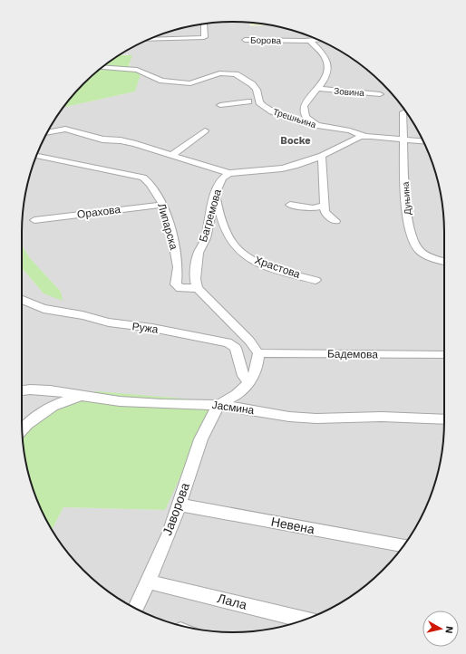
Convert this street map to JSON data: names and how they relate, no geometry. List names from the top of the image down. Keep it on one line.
{"streets":{"street":["Борова","Зовина","Трешњина","Дуњина","Орахова","Багремова","Липарска","Храстова","Ружа","Бадемова","Јасмина","Јаворова","Невена","Лала"]},"crossings":[["Орахова","Липарска"],["Багремова","Липарска"],["Багремова","Храстова"],["Јасмина","Јаворова"],["Јаворова","Невена"],["Јаворова","Лала"]],"districts":["Bocke"],"north":"right"}
